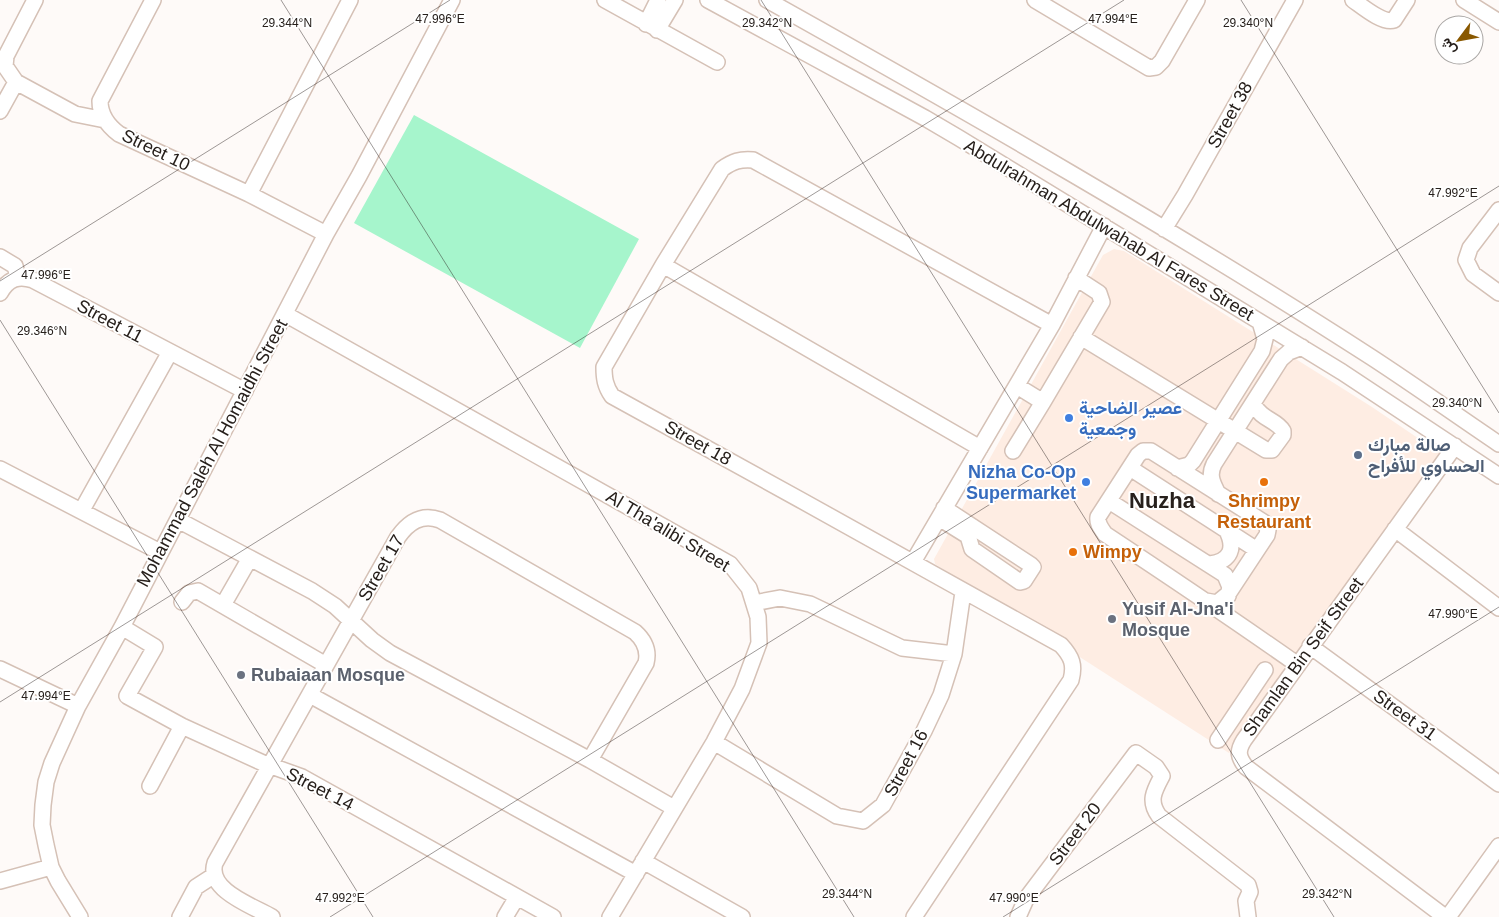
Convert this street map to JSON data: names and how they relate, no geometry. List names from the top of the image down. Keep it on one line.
{"streets":{"street":["Street 38","Street 10","Abdulrahman Abdulwahab Al Fares Street","Street 11","Street 18","Mohammad Saleh Al Homaidhi Street","Al Tha'alibi Street","Street 17","Shamlan Bin Seif Street","Street 31","Street 16","Street 14","Street 20"]},"crossings":[["Street 38","Abdulrahman Abdulwahab Al Fares Street"],["Street 10","Mohammad Saleh Al Homaidhi Street"],["Abdulrahman Abdulwahab Al Fares Street","Shamlan Bin Seif Street"],["Street 11","Mohammad Saleh Al Homaidhi Street"],["Street 18","Street 16"],["Mohammad Saleh Al Homaidhi Street","Al Tha'alibi Street"],["Al Tha'alibi Street","Street 17"],["Al Tha'alibi Street","Street 16"],["Shamlan Bin Seif Street","Street 31"]],"districts":["Nuzha"],"places":["عصير الضاحية وجمعية","صالة مبارك الحساوي للأفراح","Nizha Co-Op Supermarket","Shrimpy Restaurant","Wimpy","Yusif Al-Jna'i Mosque","Rubaiaan Mosque"],"north":"bottom left","coordinates":["47.994°E","47.996°E","29.344°N","29.342°N","29.340°N","47.992°E","29.346°N","47.990°E"]}
